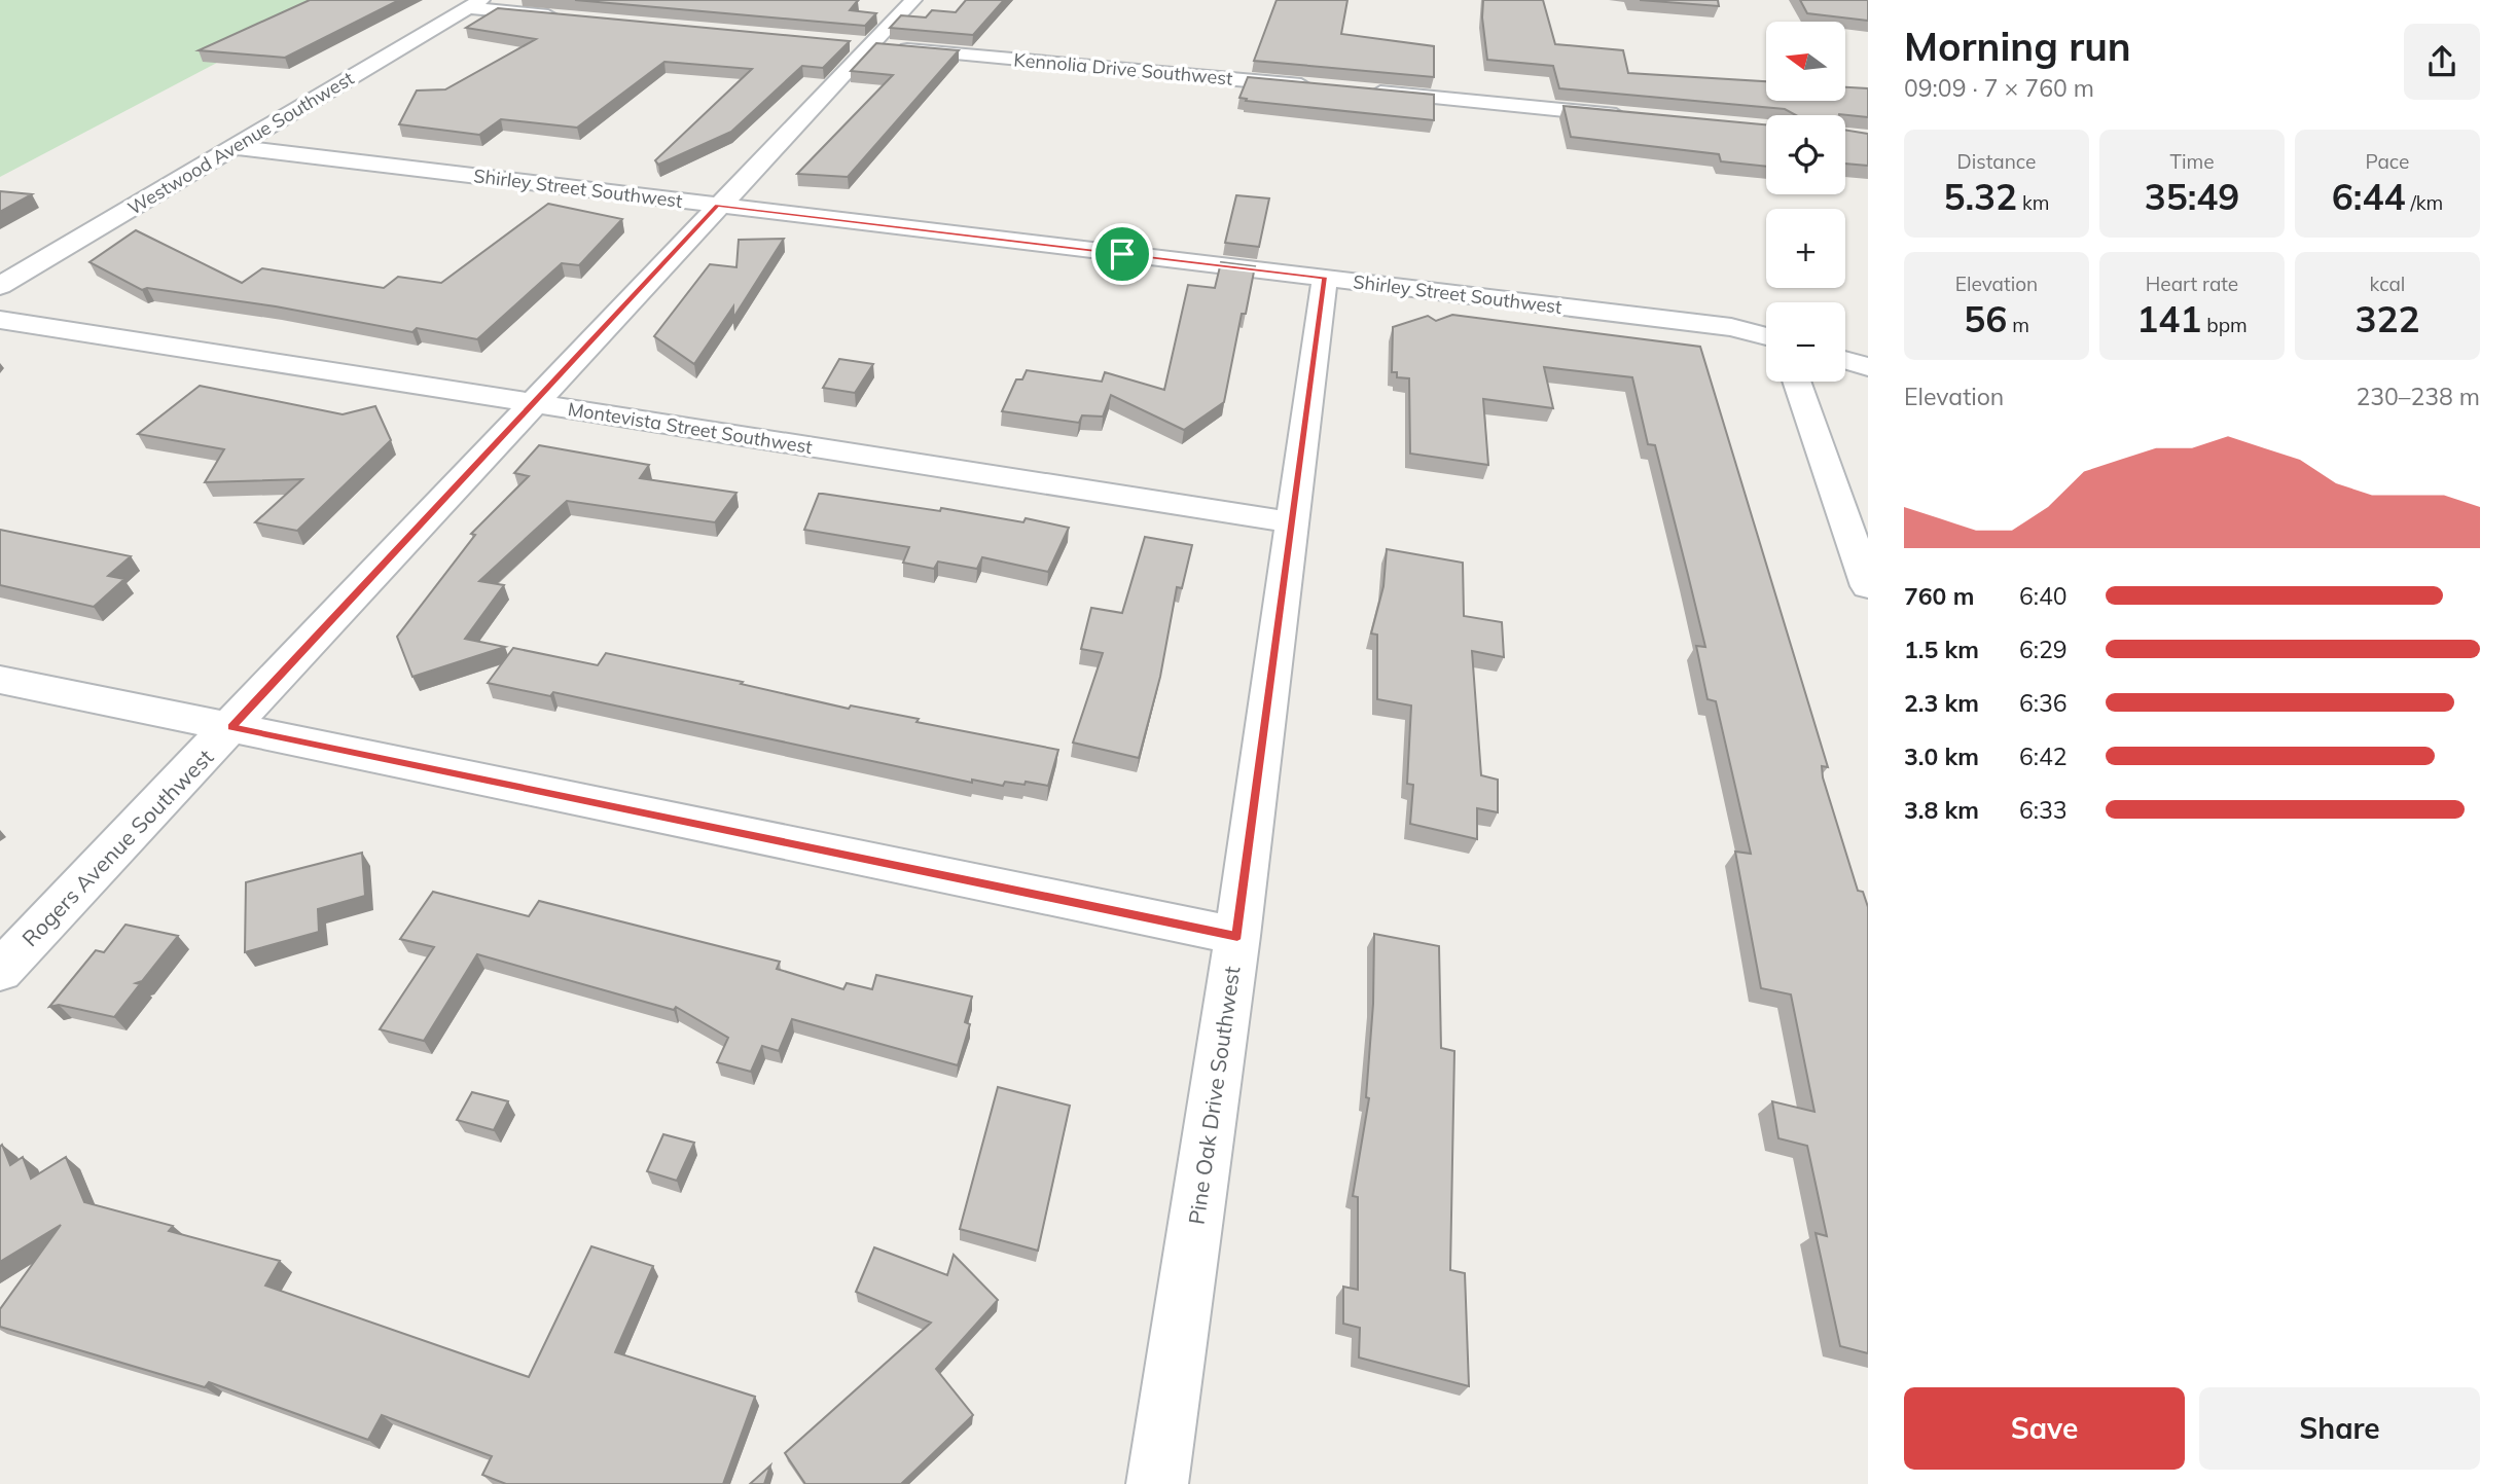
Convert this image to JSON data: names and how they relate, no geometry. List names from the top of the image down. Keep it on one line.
{"streets":{"street":["Kennolia Drive Southwest","Westwood Avenue Southwest","Shirley Street Southwest","Montevista Street Southwest","Rogers Avenue Southwest","Pine Oak Drive Southwest"]},"crossings":[["Kennolia Drive Southwest","Rogers Avenue Southwest"],["Westwood Avenue Southwest","Shirley Street Southwest"],["Shirley Street Southwest","Rogers Avenue Southwest"],["Shirley Street Southwest","Pine Oak Drive Southwest"],["Montevista Street Southwest","Rogers Avenue Southwest"],["Montevista Street Southwest","Pine Oak Drive Southwest"]],"north":"left","page":{"heading":["Morning run","09:09 · 7 × 760 m"],"map_buttons":["+","−"],"stats":[["Distance","5.32 km"],["Time","35:49"],["Pace","6:44 /km"],["Elevation","56 m"],["Heart rate","141 bpm"],["kcal","322"]],"chart":["Elevation","230–238 m"],"list":[{"name":"760 m","note":"6:40"},{"name":"1.5 km","note":"6:29"},{"name":"2.3 km","note":"6:36"},{"name":"3.0 km","note":"6:42"},{"name":"3.8 km","note":"6:33"}],"buttons":["Save","Share"]}}
